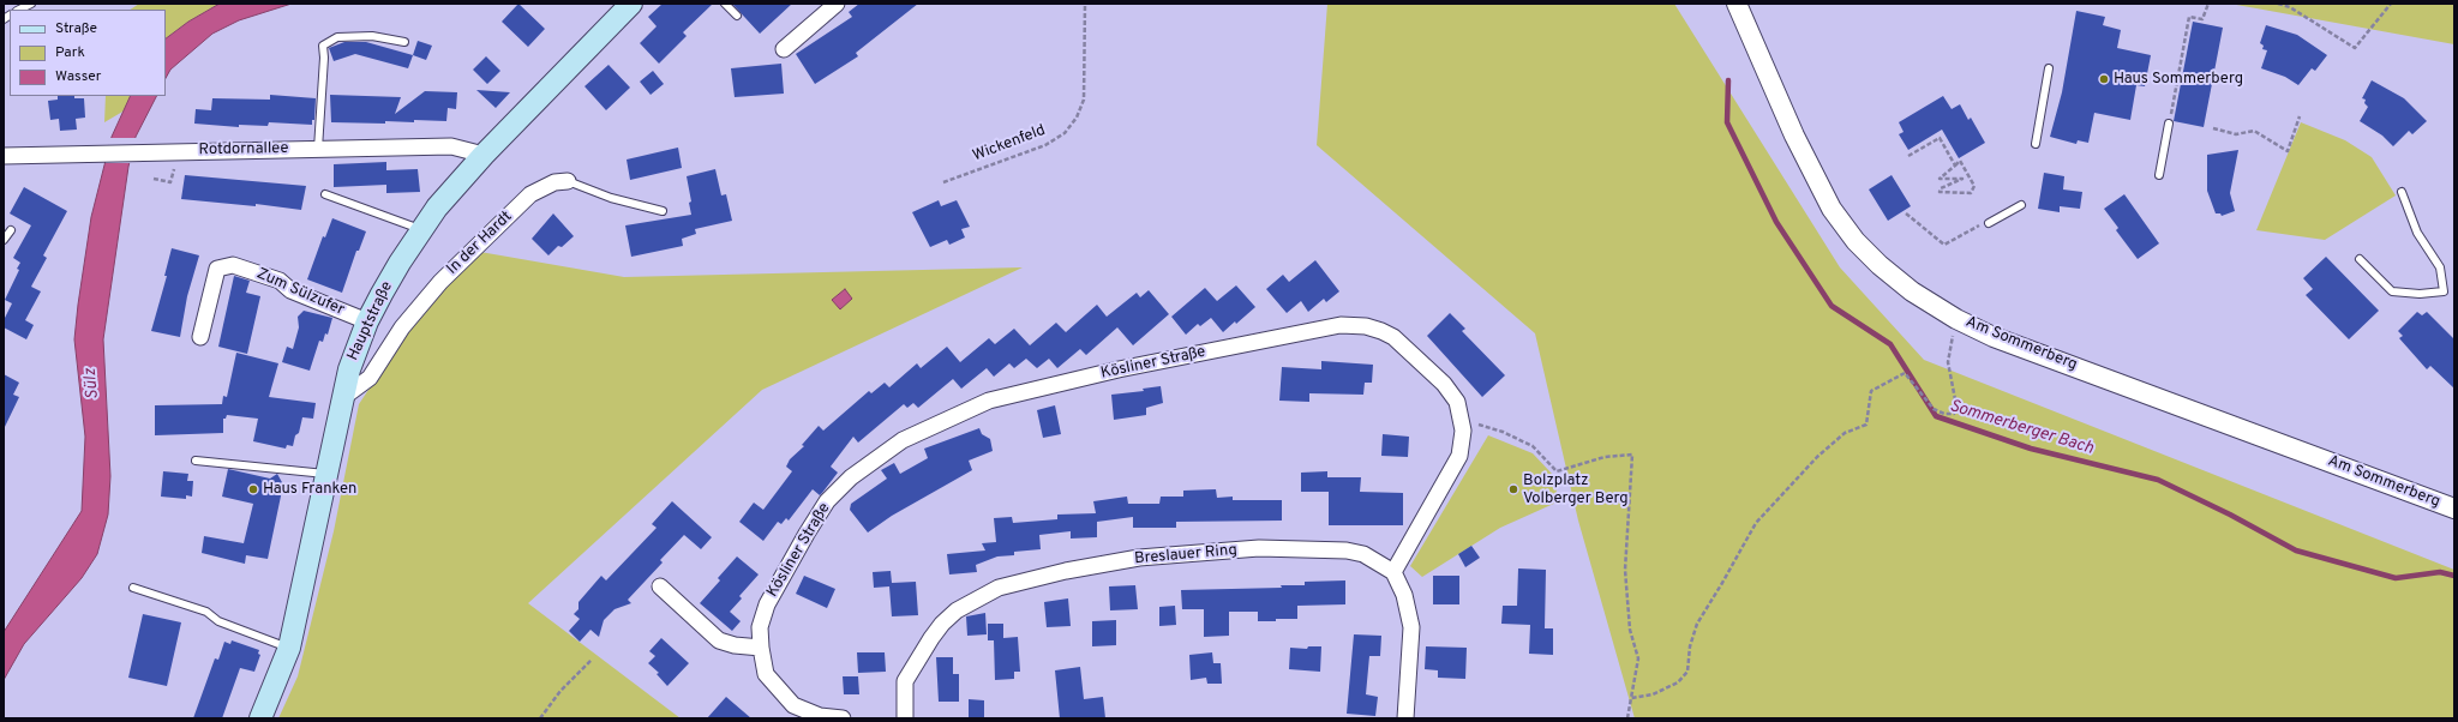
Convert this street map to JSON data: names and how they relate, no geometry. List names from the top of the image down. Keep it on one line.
{"streets":{"main road":["Hauptstraße"],"street":["Rotdornallee","In der Hardt","Zum Sülzufer","Am Sommerberg","Kösliner Straße","Breslauer Ring"],"path":["Wickenfeld"]},"crossings":[["Rotdornallee","Hauptstraße"],["In der Hardt","Hauptstraße"],["Zum Sülzufer","Hauptstraße"],["Kösliner Straße","Breslauer Ring"]],"water":["Sülz","Sommerberger Bach"],"places":["Haus Sommerberg","Haus Franken","Bolzplatz Volberger Berg"],"legend":["Straße","Park","Wasser"]}
